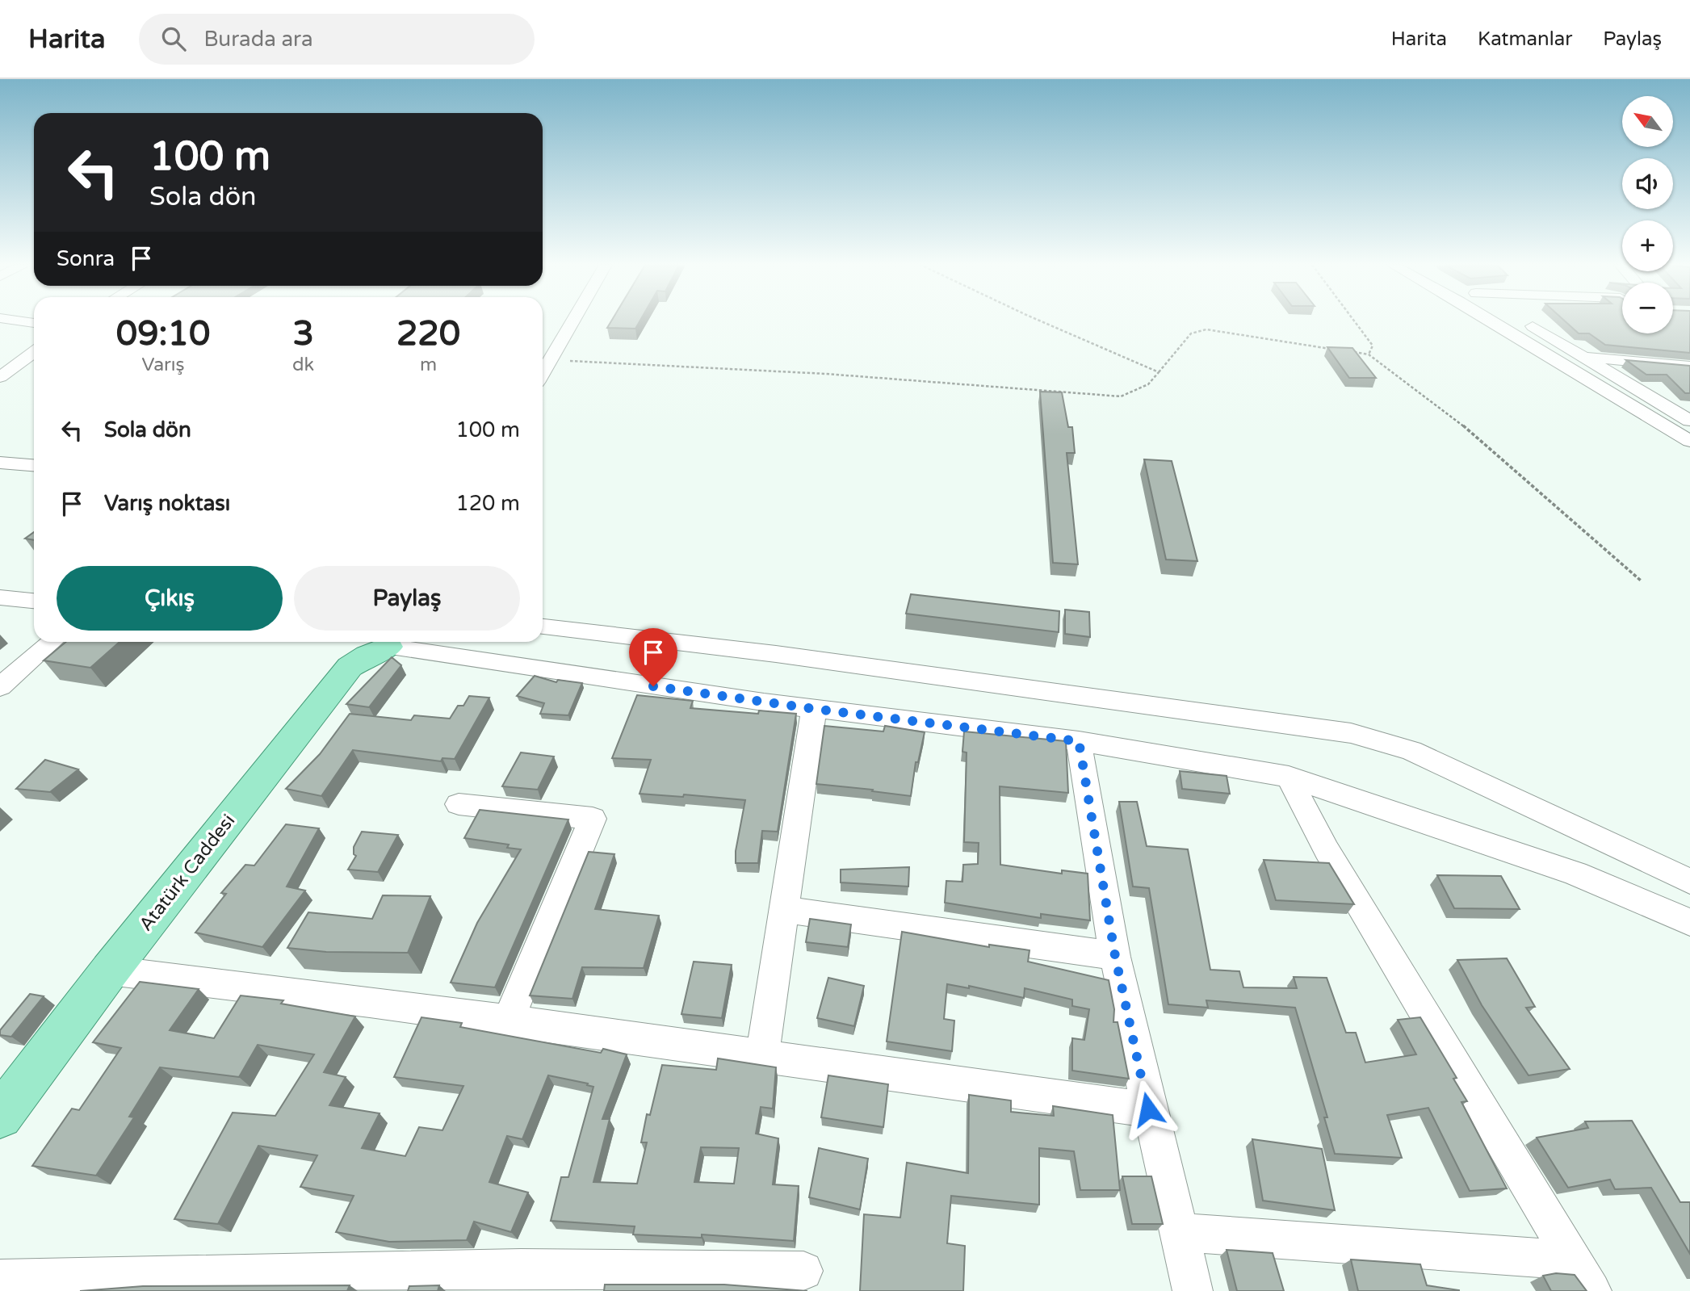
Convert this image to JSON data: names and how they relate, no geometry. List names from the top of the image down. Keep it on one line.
{"streets":{"main road":["Atatürk Caddesi"]},"north":"top left","page":{"header":"Harita","search":"Burada ara","nav":["Harita","Katmanlar","Paylaş"],"map_buttons":["+","−"],"turn":["100 m","Sola dön"],"then":"Sonra","eta":["09:10","Varış","3","dk","220","m"],"list":[{"name":"Sola dön","value":"100 m"},{"name":"Varış noktası","value":"120 m"}],"buttons":["Çıkış","Paylaş"]}}
